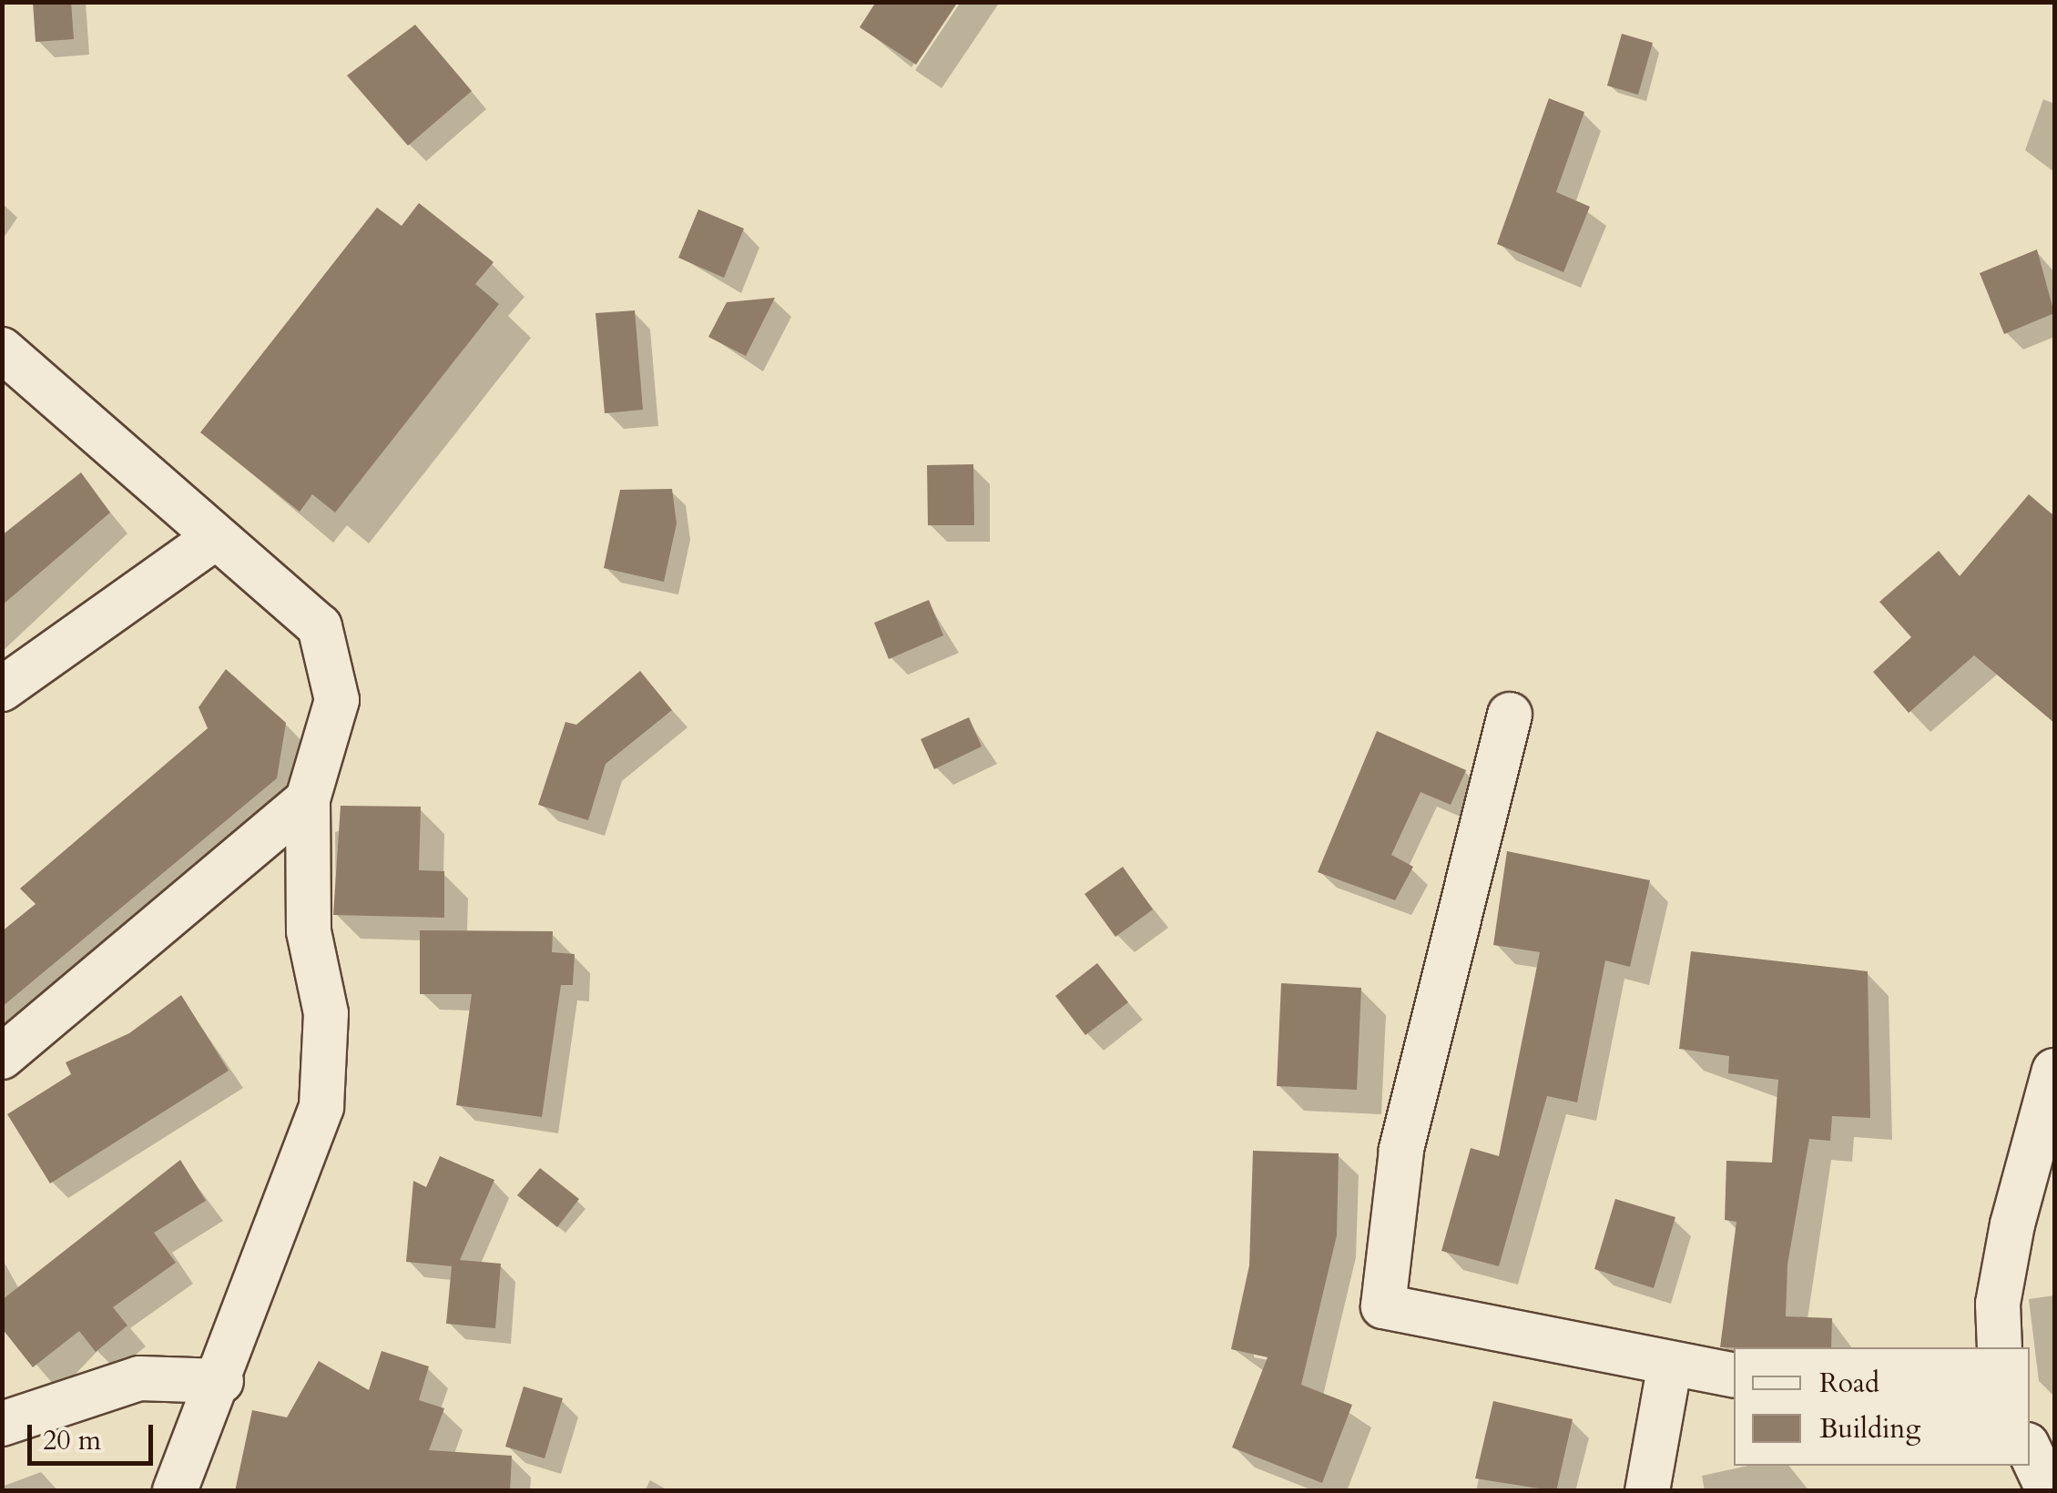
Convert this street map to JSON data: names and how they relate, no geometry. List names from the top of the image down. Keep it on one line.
{"legend":["Road","Building"],"scale_bar":"20 m"}
